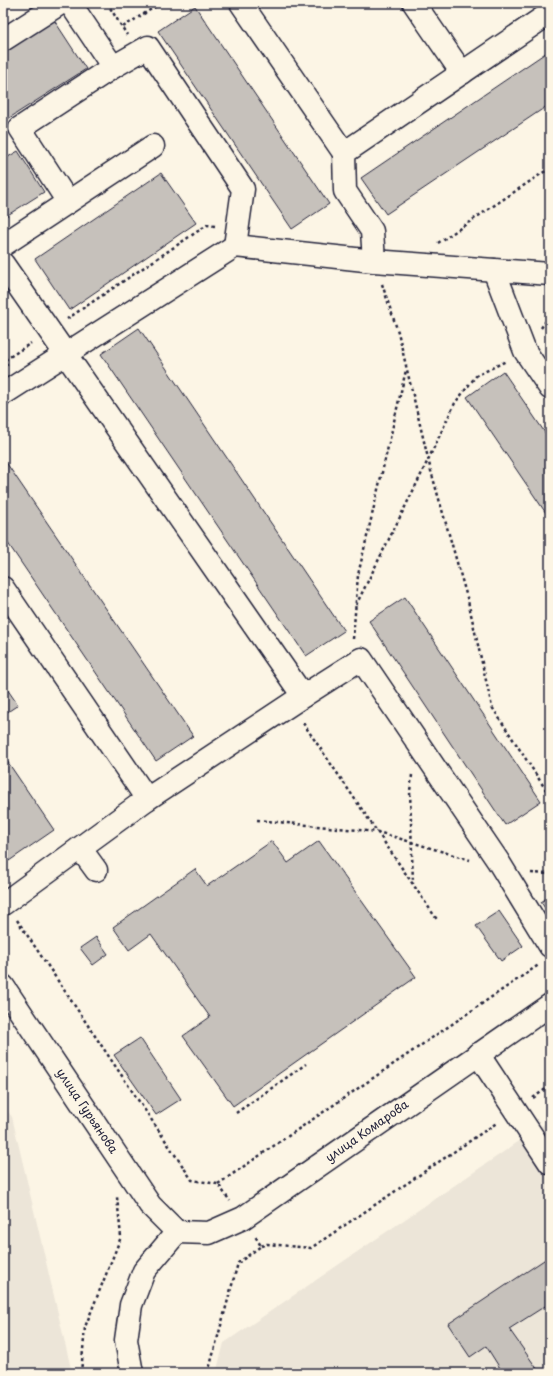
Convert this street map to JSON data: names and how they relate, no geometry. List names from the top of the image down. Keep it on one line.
{"streets":{"street":["улица Гурьянова","улица Комарова"]},"crossings":[["улица Гурьянова","улица Комарова"]]}
